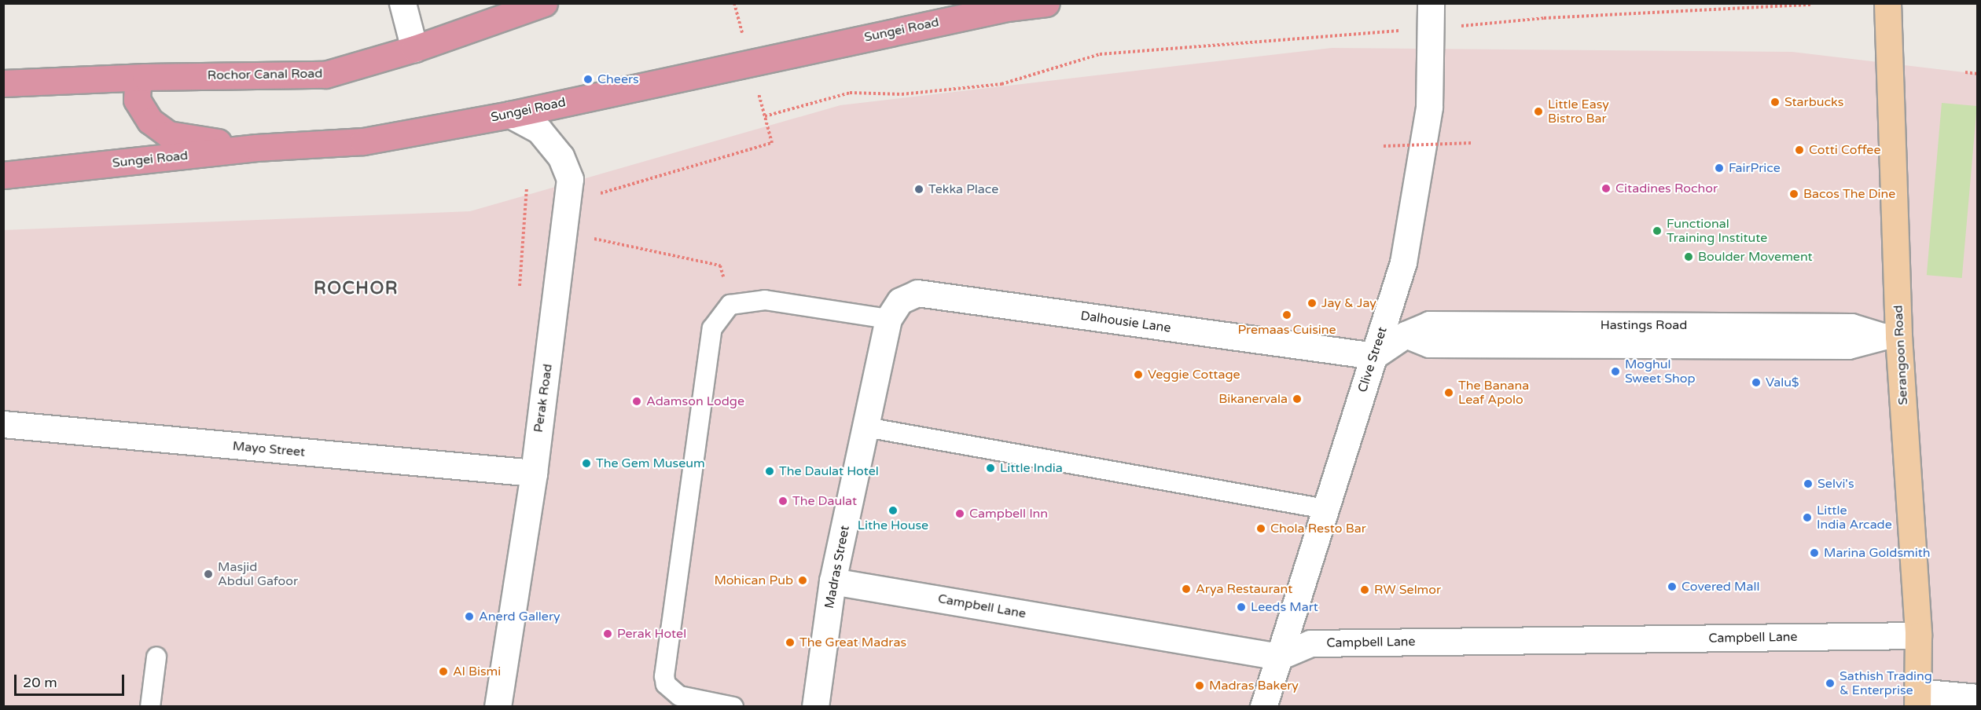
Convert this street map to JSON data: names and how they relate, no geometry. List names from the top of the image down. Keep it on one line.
{"streets":{"highway":["Sungei Road","Rochor Canal Road"],"main road":["Serangoon Road"],"street":["Dalhousie Lane","Hastings Road","Clive Street","Perak Road","Mayo Street","Madras Street","Campbell Lane"]},"crossings":[["Sungei Road","Perak Road"],["Dalhousie Lane","Hastings Road"],["Dalhousie Lane","Clive Street"],["Dalhousie Lane","Madras Street"],["Hastings Road","Serangoon Road"],["Hastings Road","Clive Street"],["Serangoon Road","Campbell Lane"],["Clive Street","Campbell Lane"],["Perak Road","Mayo Street"],["Madras Street","Campbell Lane"]],"districts":["ROCHOR"],"places":["Cheers","Starbucks","Little Easy Bistro Bar","Cotti Coffee","FairPrice","Citadines Rochor","Tekka Place","Bacos The Dine","Functional Training Institute","Boulder Movement","Jay & Jay","Premaas Cuisine","Moghul Sweet Shop","Veggie Cottage","Valu$","The Banana Leaf Apolo","Bikanervala","Adamson Lodge","The Gem Museum","Little India","The Daulat Hotel","Selvi's","The Daulat","Lithe House","Campbell Inn","Little India Arcade","Chola Resto Bar","Marina Goldsmith","Masjid Abdul Gafoor","Mohican Pub","Covered Mall","Arya Restaurant","RW Selmor","Leeds Mart","Anerd Gallery","Perak Hotel","The Great Madras","Al Bismi","Sathish Trading & Enterprise","Madras Bakery"],"scale_bar":"20 m"}
